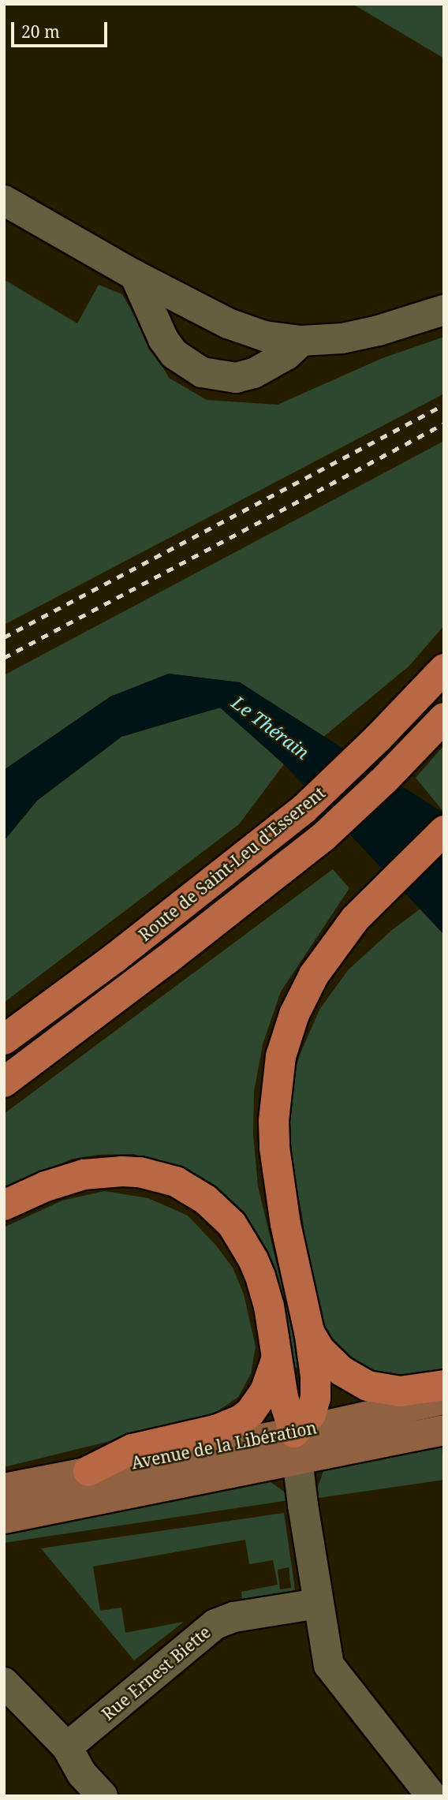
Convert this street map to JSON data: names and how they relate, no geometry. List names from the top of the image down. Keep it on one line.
{"streets":{"main road":["Route de Saint-Leu d'Esserent","Avenue de la Libération"],"street":["Rue Ernest Biette"]},"water":["Le Thérain"],"scale_bar":"20 m"}
